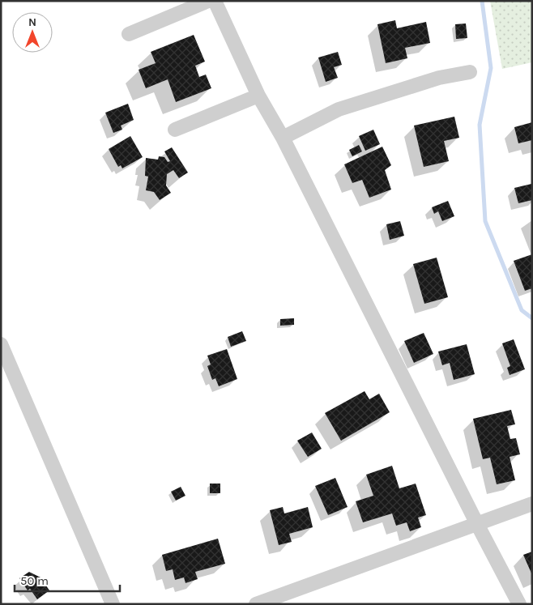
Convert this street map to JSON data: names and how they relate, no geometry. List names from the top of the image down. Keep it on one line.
{"scale_bar":"50 m","north":"top"}
